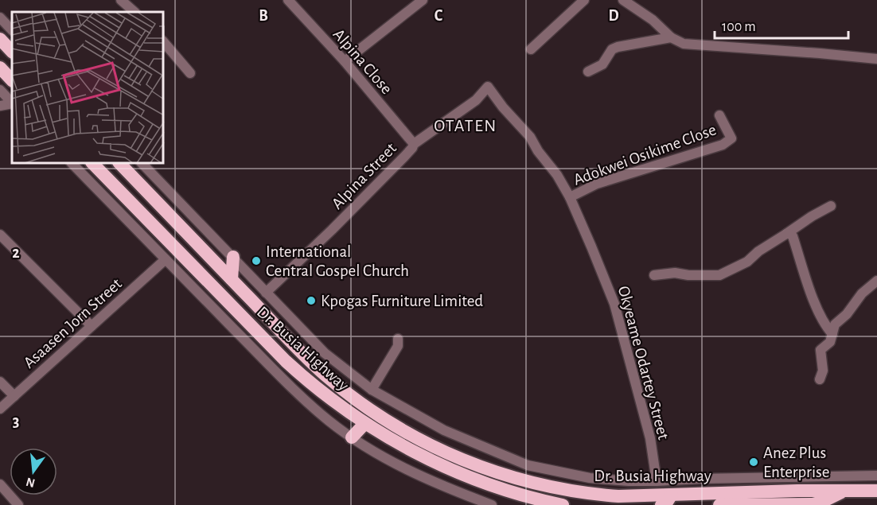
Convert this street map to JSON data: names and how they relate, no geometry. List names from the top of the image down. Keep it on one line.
{"streets":{"highway":["Dr. Busia Highway"],"street":["Alpina Close","Adokwei Osikime Close","Alpina Street","Asaasen Jorn Street","Okyeame Odartey Street"]},"crossings":[["Alpina Close","Alpina Street"],["Adokwei Osikime Close","Okyeame Odartey Street"],["Alpina Street","Dr. Busia Highway"],["Alpina Street","Okyeame Odartey Street"],["Asaasen Jorn Street","Dr. Busia Highway"],["Dr. Busia Highway","Okyeame Odartey Street"]],"districts":["OTATEN"],"places":["International Central Gospel Church","Kpogas Furniture Limited","Anez Plus Enterprise"],"scale_bar":"100 m","north":"bottom","grid":{"columns":["B","C","D"],"rows":["2","3"]}}
